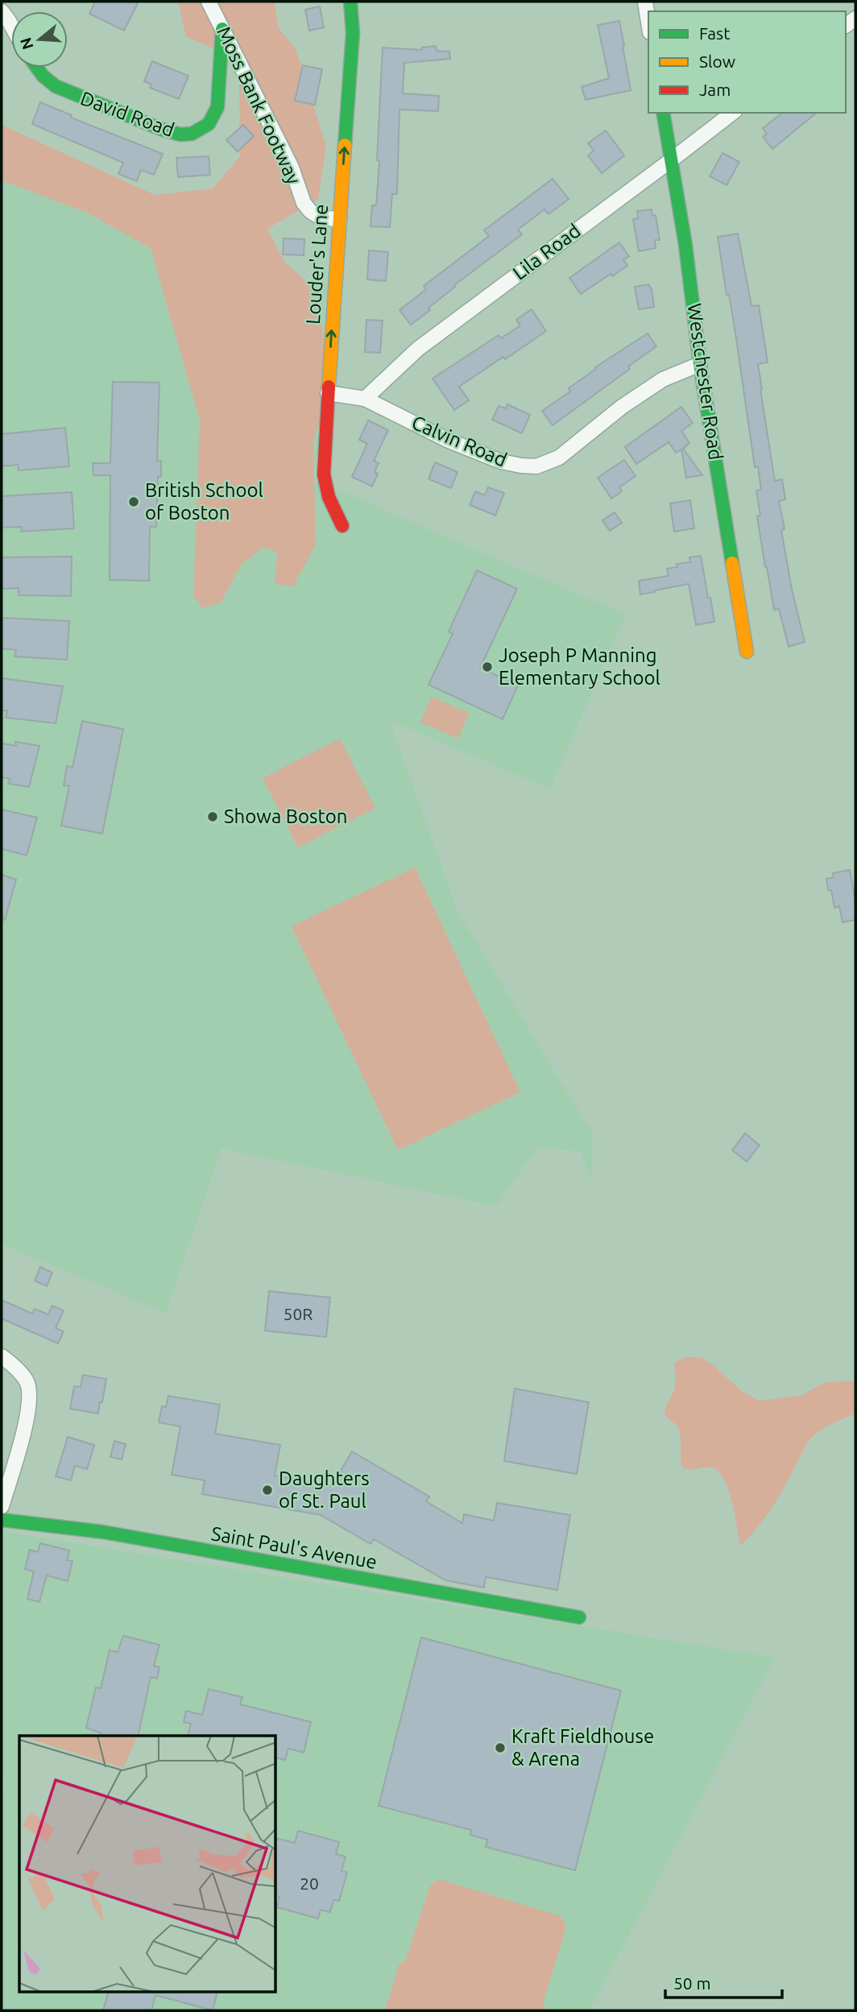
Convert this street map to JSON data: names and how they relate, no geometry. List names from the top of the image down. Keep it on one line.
{"streets":{"street":["Moss Bank Footway","David Road","Lila Road","Louder's Lane","Westchester Road","Calvin Road","Saint Paul's Avenue"]},"crossings":[["Moss Bank Footway","David Road"],["Moss Bank Footway","Louder's Lane"],["Lila Road","Westchester Road"],["Lila Road","Calvin Road"],["Louder's Lane","Calvin Road"],["Westchester Road","Calvin Road"]],"one_way":["Louder's Lane"],"places":["British School of Boston","Joseph P Manning Elementary School","Showa Boston","Daughters of St. Paul","Kraft Fieldhouse & Arena"],"house_numbers":["50R","20"],"legend":["Fast","Slow","Jam"],"scale_bar":"50 m","north":"left"}
